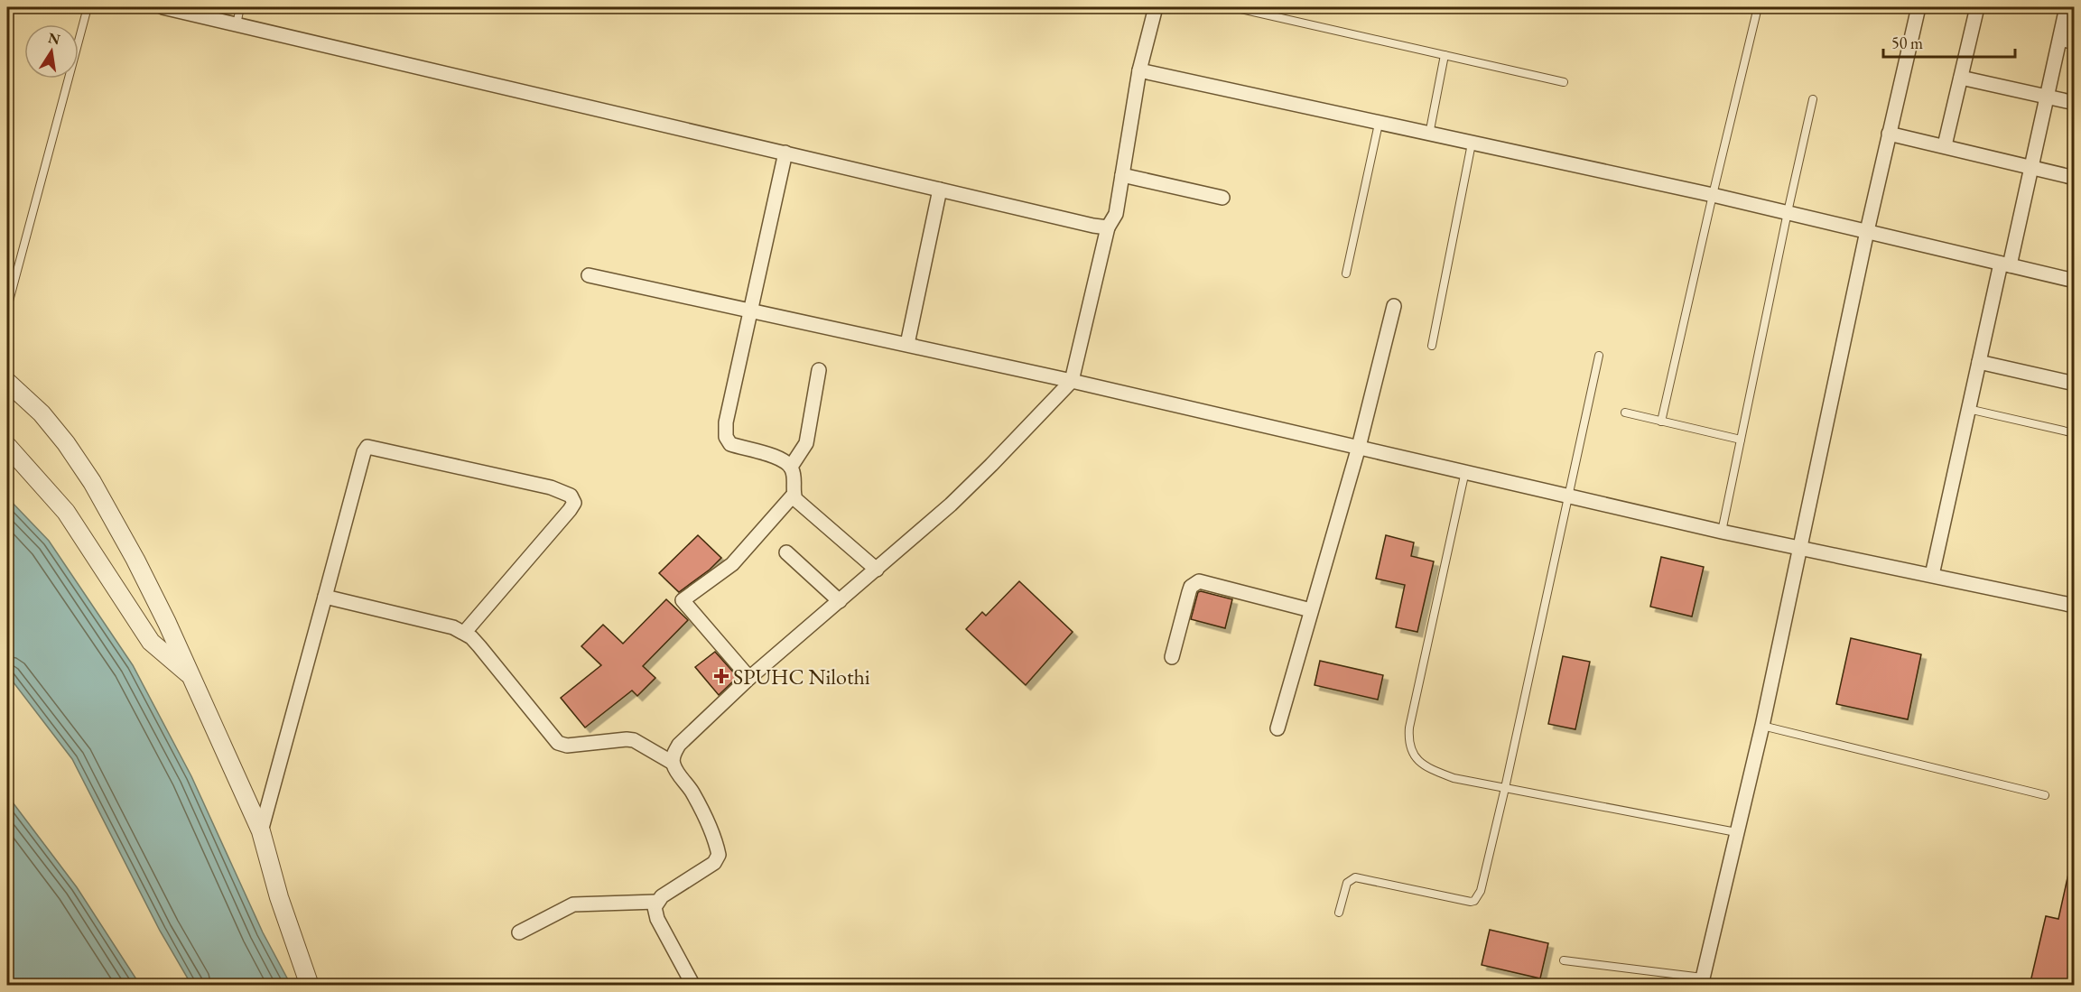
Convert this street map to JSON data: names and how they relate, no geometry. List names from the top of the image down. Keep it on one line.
{"places":{"health":["SPUHC Nilothi"]},"scale_bar":"50 m","north":"top"}
